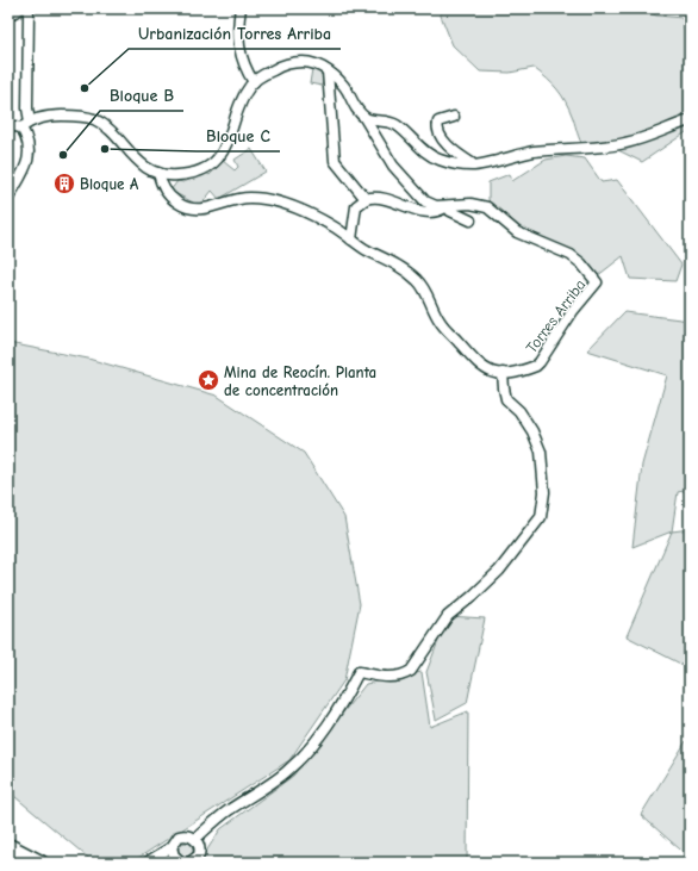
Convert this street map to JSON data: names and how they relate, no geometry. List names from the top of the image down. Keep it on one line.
{"streets":{"street":["Torres Arriba"]},"places":{"other":["Urbanización Torres Arriba","Bloque C","Bloque B"],"building":["Bloque A"],"place":["Mina de Reocín. Planta de concentración"]}}
